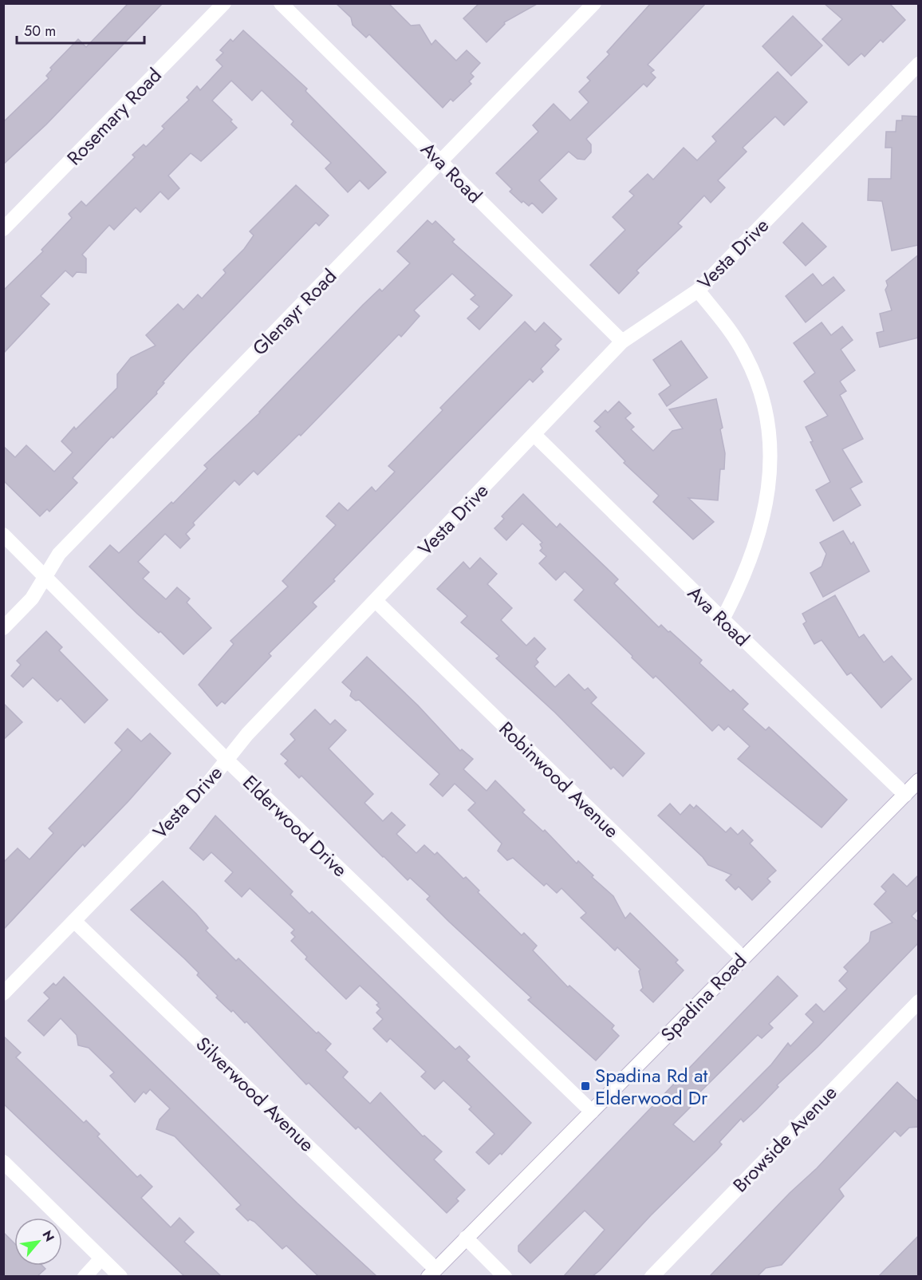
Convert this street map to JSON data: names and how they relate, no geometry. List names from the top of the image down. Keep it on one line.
{"streets":{"street":["Rosemary Road","Ava Road","Vesta Drive","Glenayr Road","Robinwood Avenue","Elderwood Drive","Spadina Road","Silverwood Avenue","Browside Avenue"]},"crossings":[["Ava Road","Vesta Drive"],["Ava Road","Glenayr Road"],["Ava Road","Spadina Road"],["Vesta Drive","Robinwood Avenue"],["Vesta Drive","Elderwood Drive"],["Vesta Drive","Silverwood Avenue"],["Glenayr Road","Elderwood Drive"],["Robinwood Avenue","Spadina Road"],["Elderwood Drive","Spadina Road"],["Spadina Road","Silverwood Avenue"]],"places":{"transit":["Spadina Rd at Elderwood Dr"]},"scale_bar":"50 m","north":"top right"}
